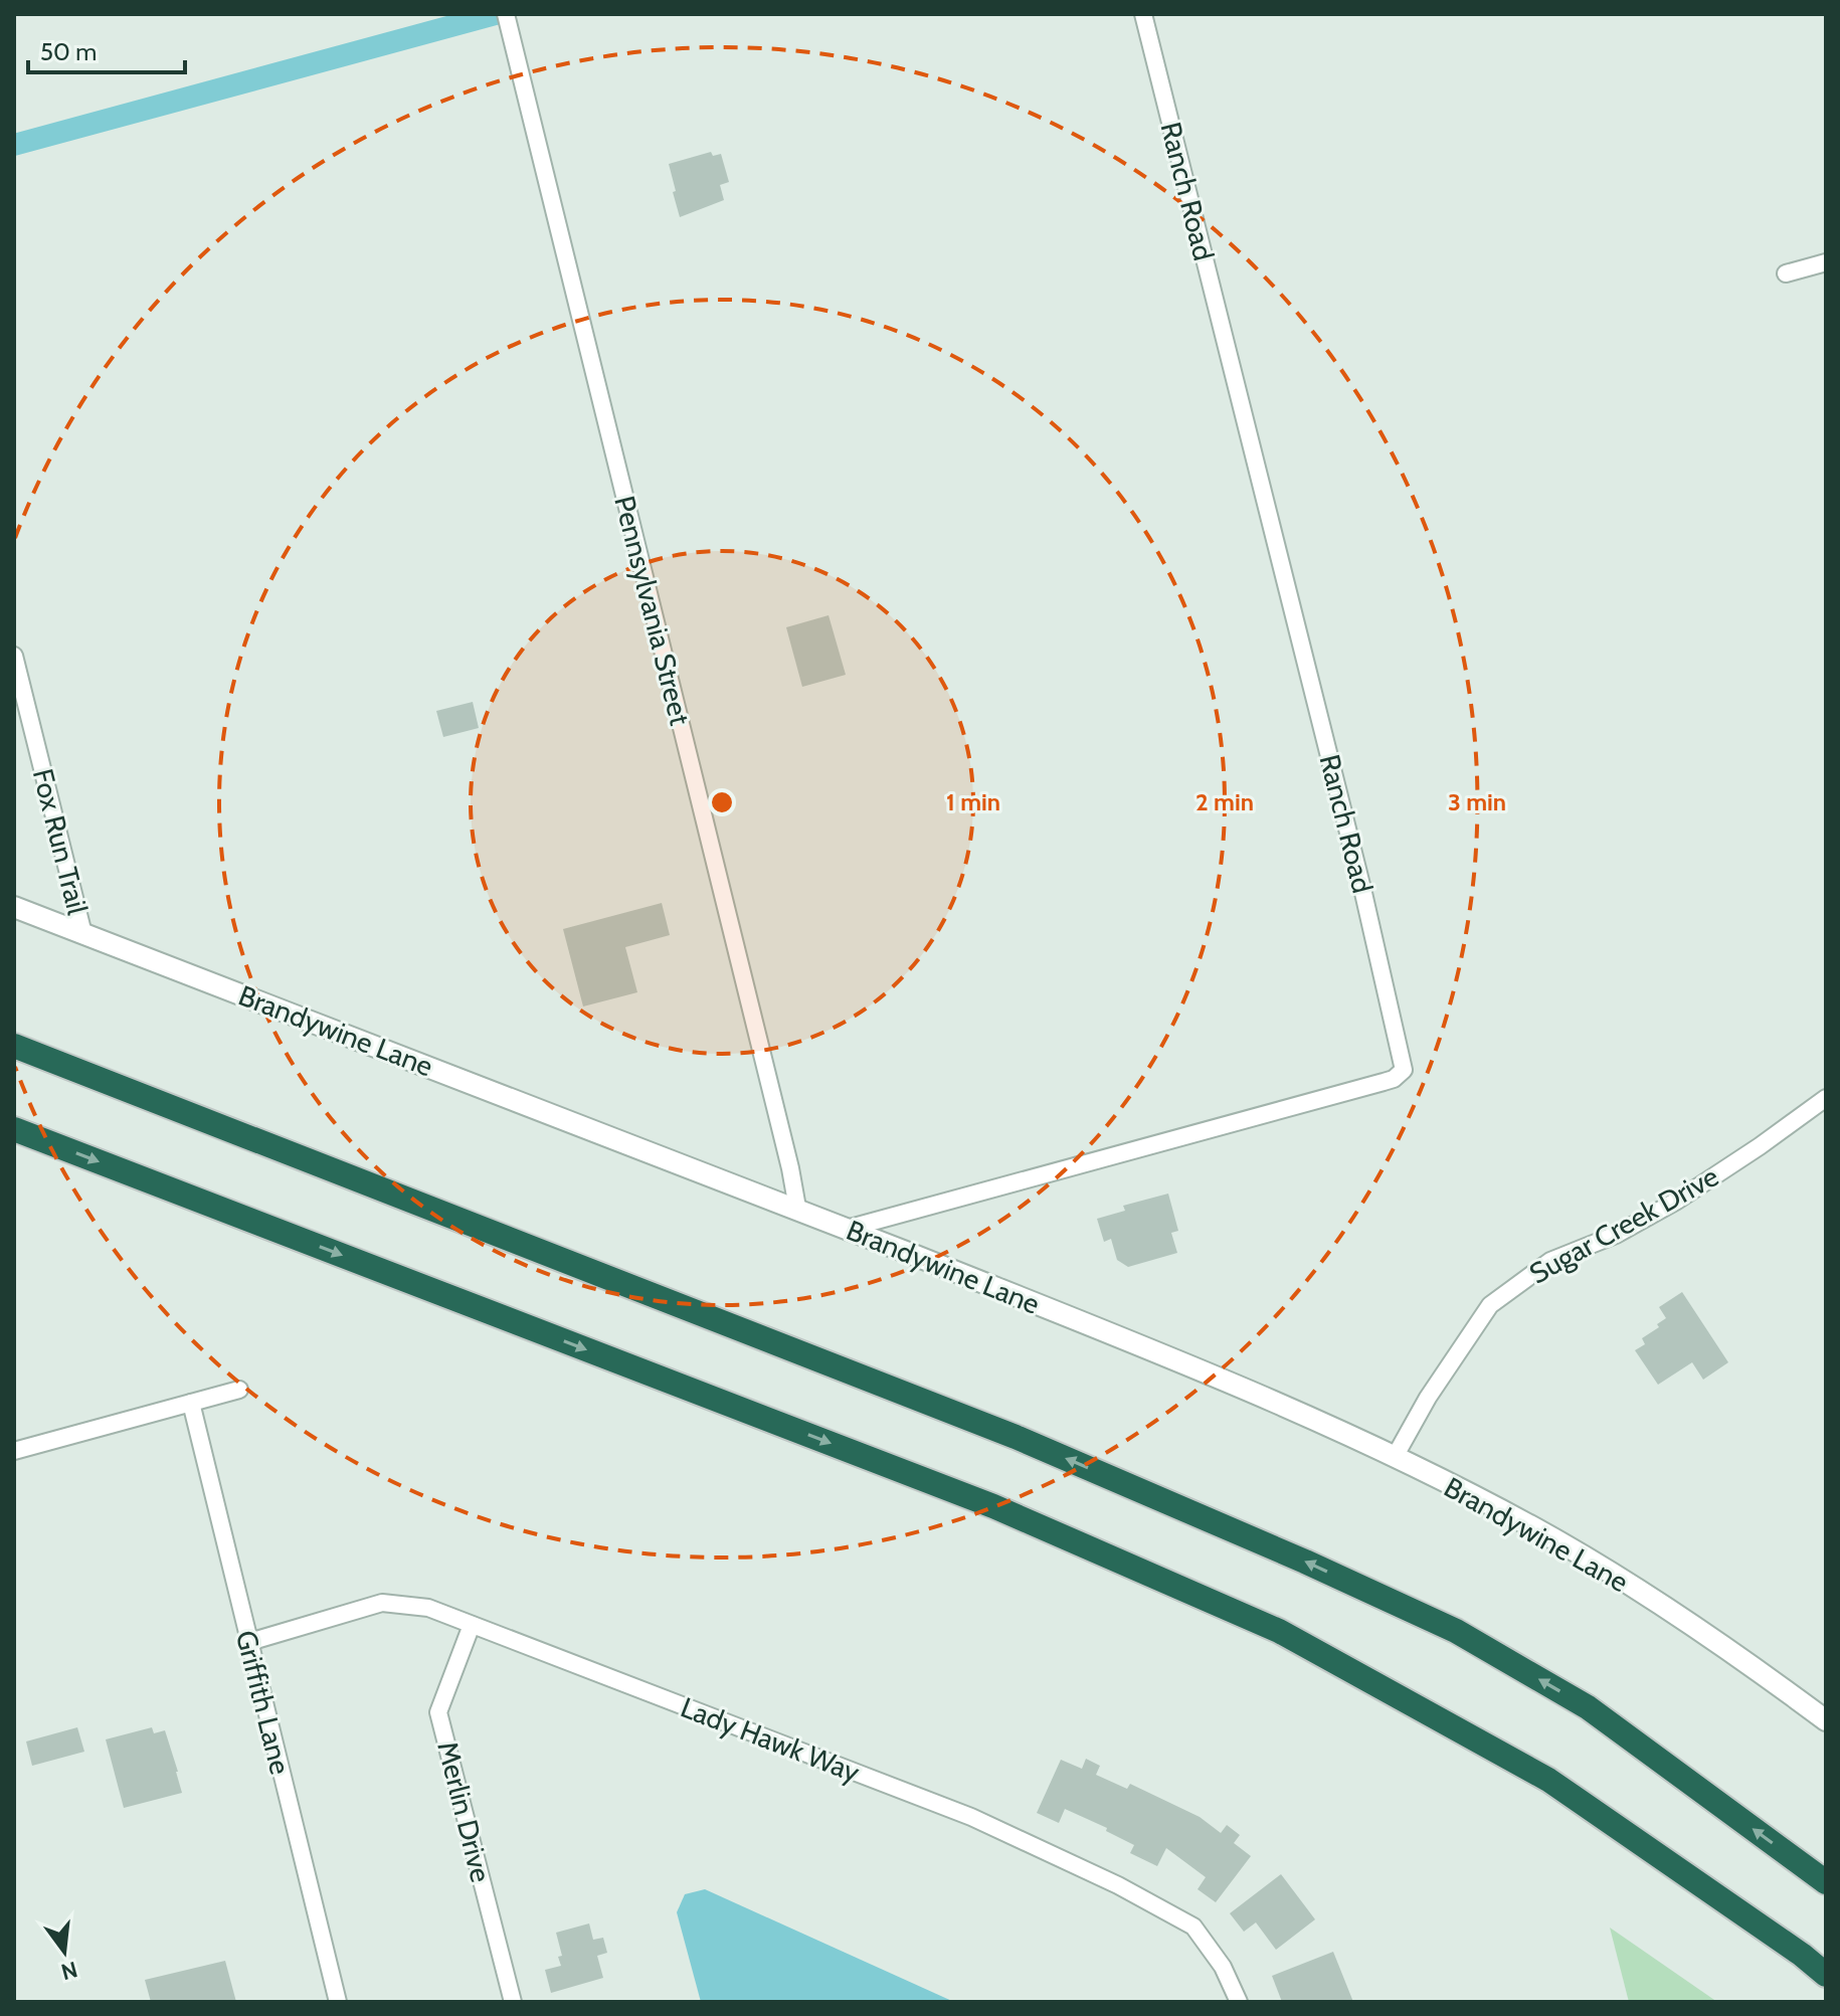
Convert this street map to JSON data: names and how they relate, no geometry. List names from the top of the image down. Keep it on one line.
{"streets":{"street":["Ranch Road","Pennsylvania Street","Fox Run Trail","Brandywine Lane","Sugar Creek Drive","Griffith Lane","Lady Hawk Way","Merlin Drive"]},"crossings":[["Ranch Road","Brandywine Lane"],["Pennsylvania Street","Brandywine Lane"],["Fox Run Trail","Brandywine Lane"],["Brandywine Lane","Sugar Creek Drive"],["Griffith Lane","Lady Hawk Way"],["Lady Hawk Way","Merlin Drive"]],"scale_bar":"50 m","north":"bottom","rings":["1 min","2 min","3 min"]}
